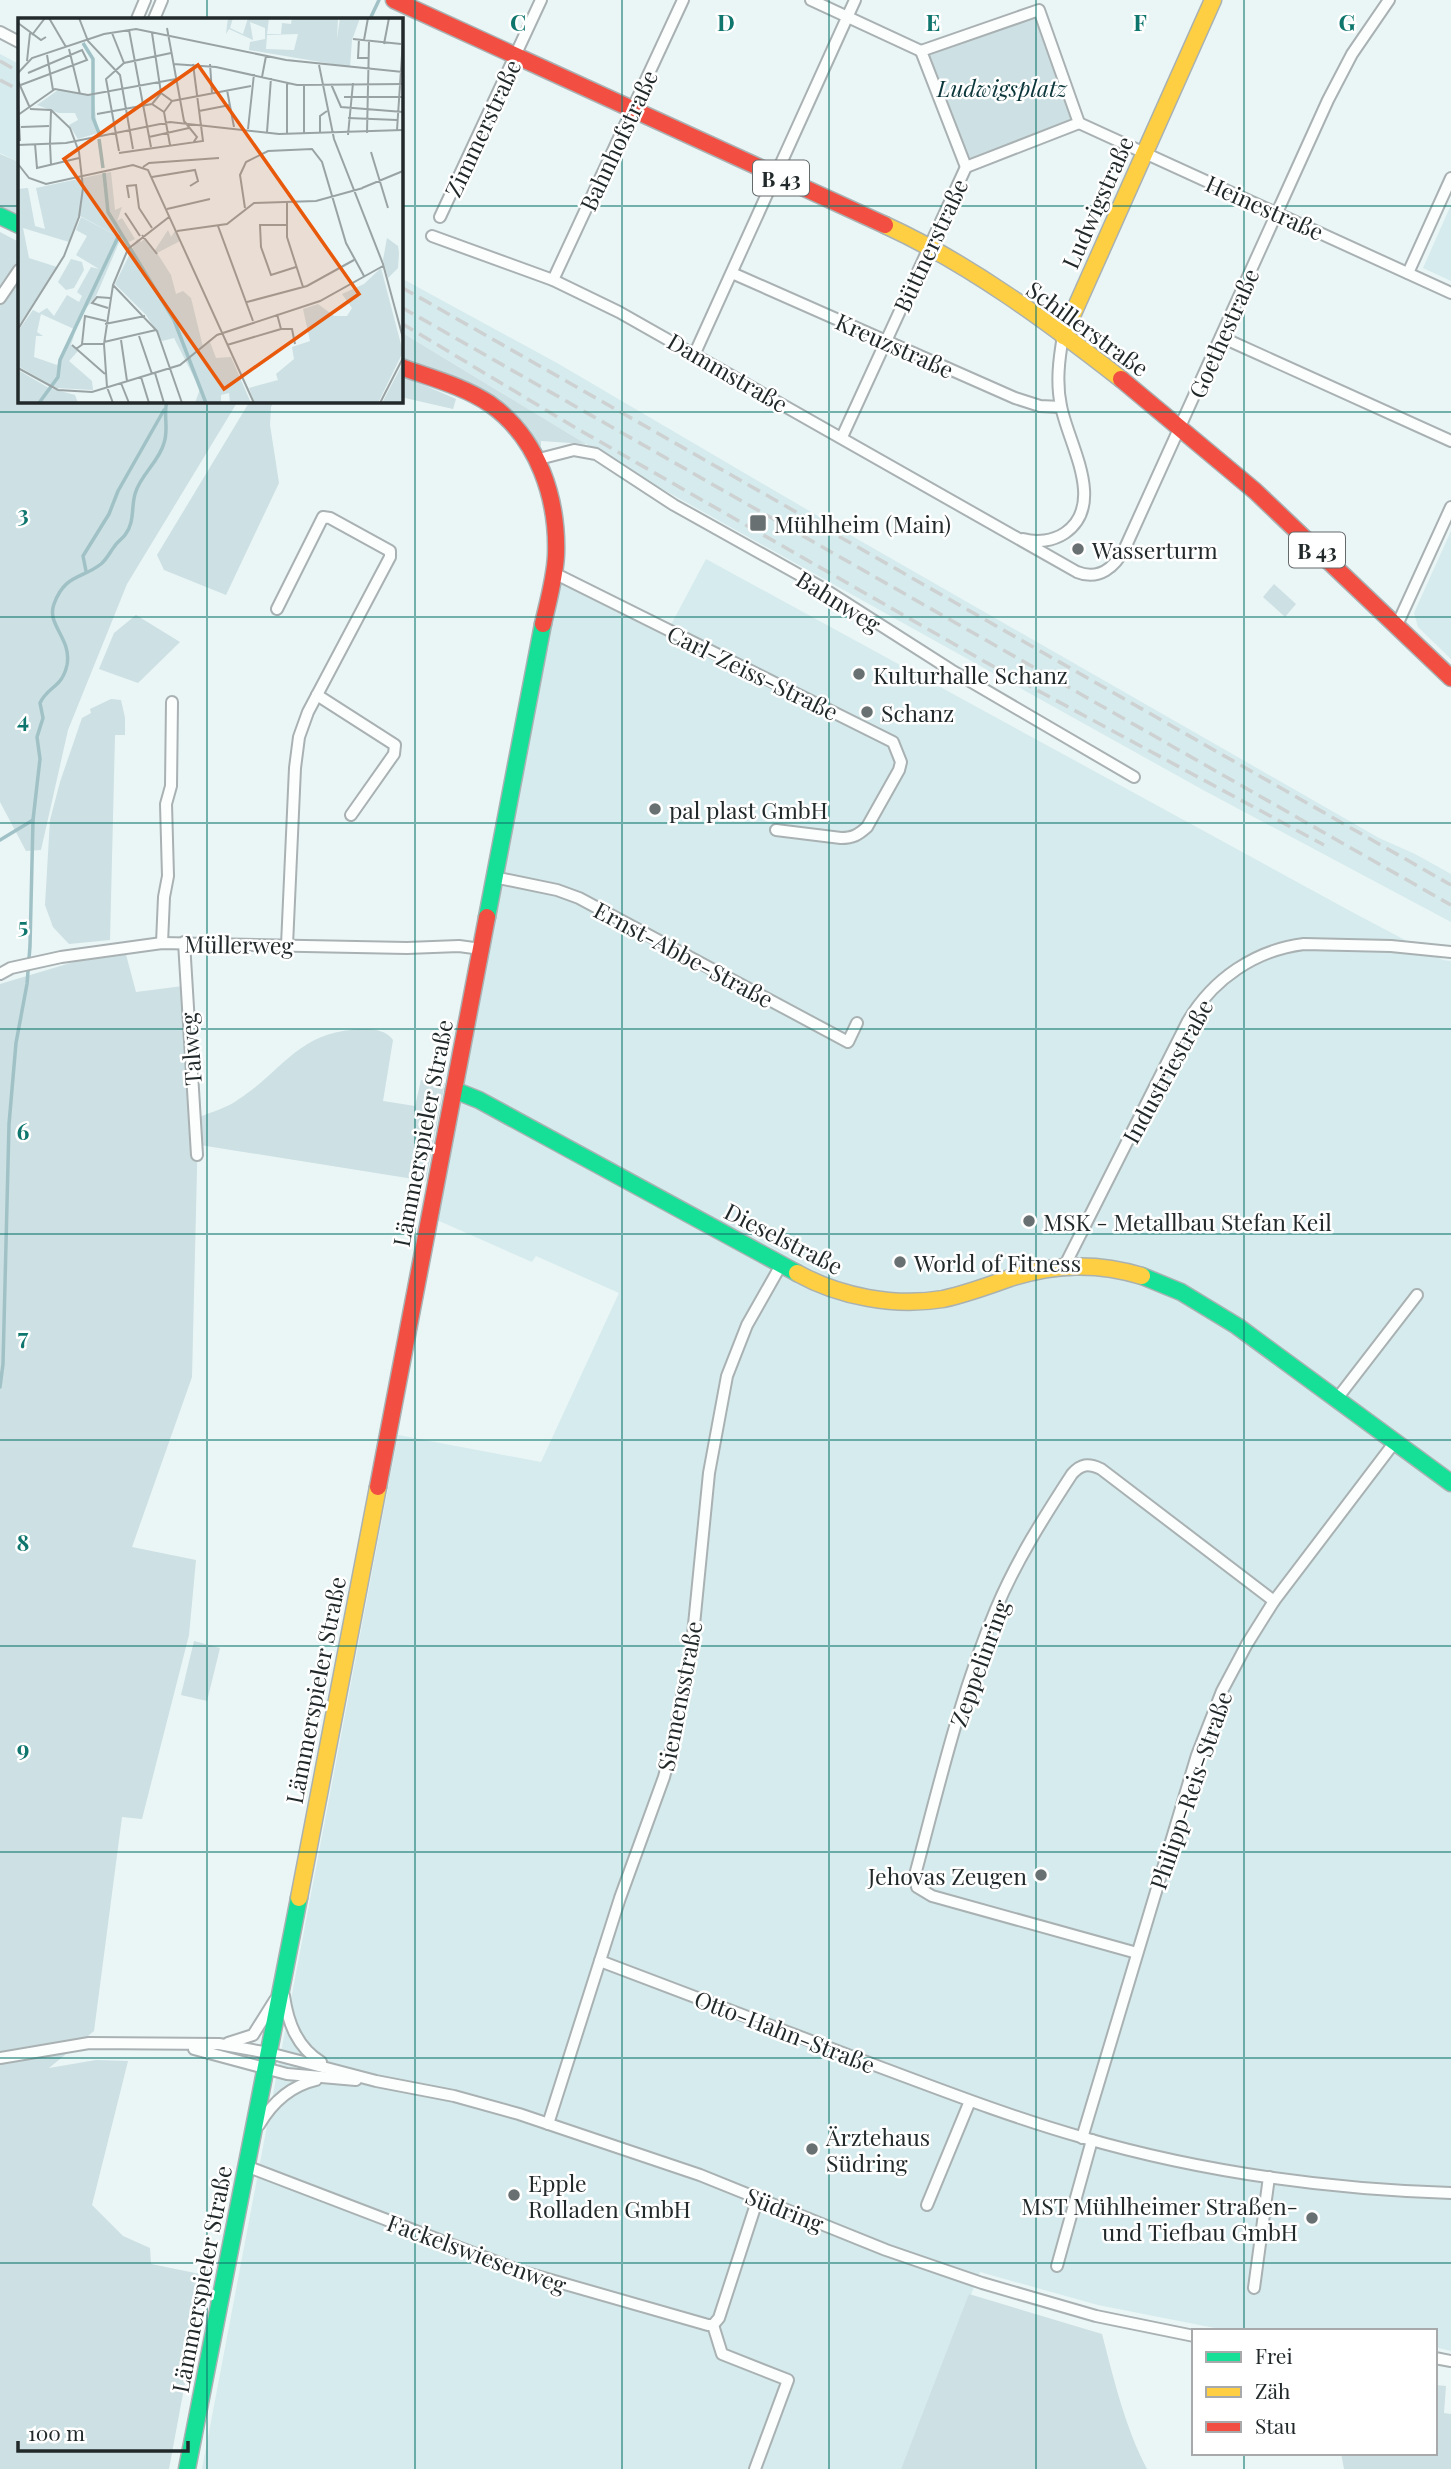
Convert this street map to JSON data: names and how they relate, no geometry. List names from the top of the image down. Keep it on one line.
{"streets":{"main road":["B 43","Ludwigstraße","Schillerstraße","Lämmerspieler Straße","Dieselstraße"],"street":["Zimmerstraße","Bahnhofstraße","Heinestraße","Büttnerstraße","Goethestraße","Kreuzstraße","Dammstraße","Bahnweg","Carl-Zeiss-Straße","Müllerweg","Ernst-Abbe-Straße","Talweg","Industriestraße","Zeppelinring","Siemensstraße","Philipp-Reis-Straße","Otto-Hahn-Straße","Südring","Fackelswiesenweg"]},"crossings":[["Zimmerstraße","B 43"],["Bahnhofstraße","B 43"],["Bahnhofstraße","Schillerstraße"],["Bahnhofstraße","Dammstraße"],["B 43","Schillerstraße"],["Ludwigstraße","Heinestraße"],["Ludwigstraße","Schillerstraße"],["Ludwigstraße","Goethestraße"],["Ludwigstraße","Kreuzstraße"],["Ludwigstraße","Dammstraße"],["Heinestraße","Goethestraße"],["Büttnerstraße","Schillerstraße"],["Büttnerstraße","Kreuzstraße"],["Büttnerstraße","Dammstraße"],["Schillerstraße","Goethestraße"],["Goethestraße","Dammstraße"],["Bahnweg","Lämmerspieler Straße"],["Carl-Zeiss-Straße","Lämmerspieler Straße"],["Müllerweg","Talweg"],["Müllerweg","Lämmerspieler Straße"],["Ernst-Abbe-Straße","Lämmerspieler Straße"],["Industriestraße","Dieselstraße"],["Lämmerspieler Straße","Dieselstraße"],["Lämmerspieler Straße","Südring"],["Lämmerspieler Straße","Fackelswiesenweg"],["Dieselstraße","Siemensstraße"],["Dieselstraße","Philipp-Reis-Straße"],["Zeppelinring","Philipp-Reis-Straße"],["Siemensstraße","Otto-Hahn-Straße"],["Siemensstraße","Südring"],["Philipp-Reis-Straße","Otto-Hahn-Straße"]],"parks":["Ludwigsplatz"],"places":{"transit":["Mühlheim (Main)"],"other":["Wasserturm","Kulturhalle Schanz","Schanz","pal plast GmbH","MSK - Metallbau Stefan Keil","World of Fitness","Jehovas Zeugen","Ärztehaus Südring","Epple Rolladen GmbH","MST Mühlheimer Straßen- und Tiefbau GmbH"]},"legend":["Frei","Zäh","Stau"],"scale_bar":"100 m","grid":{"columns":["C","D","E","F","G"],"rows":["3","4","5","6","7","8","9"]}}
